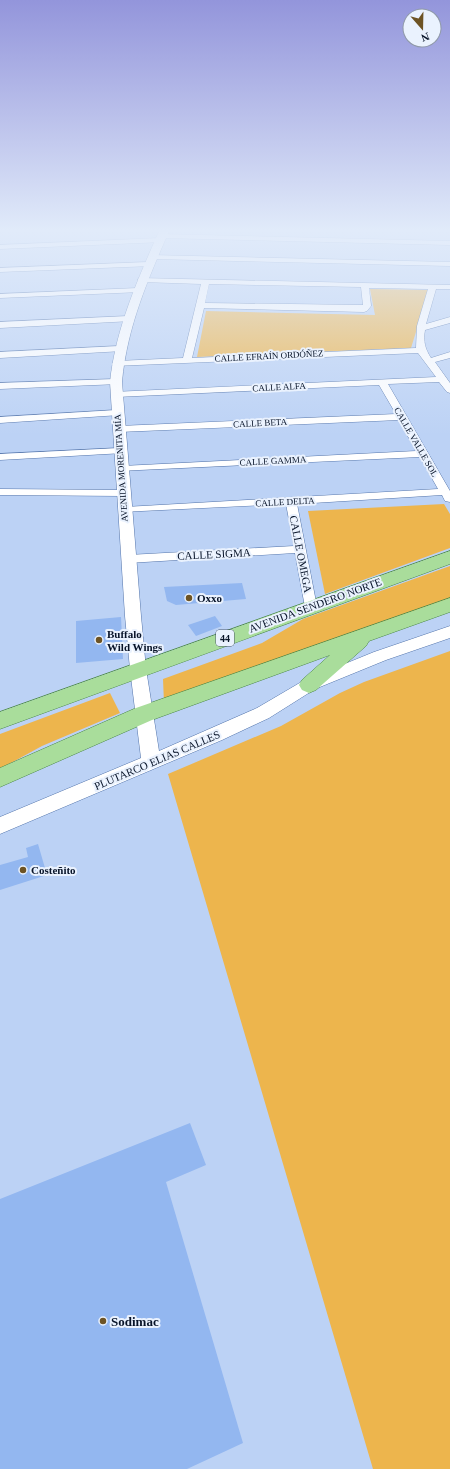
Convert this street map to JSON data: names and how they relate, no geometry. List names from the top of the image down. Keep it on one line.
{"streets":{"main road":["AVENIDA SENDERO NORTE","44"],"street":["CALLE EFRAÍN ORDÓÑEZ","CALLE ALFA","CALLE BETA","CALLE VALLE SOL","CALLE GAMMA","AVENIDA MORENITA MÍA","CALLE DELTA","CALLE SIGMA","CALLE OMEGA","PLUTARCO ELIAS CALLES"]},"crossings":[["CALLE EFRAÍN ORDÓÑEZ","AVENIDA MORENITA MÍA"],["CALLE ALFA","CALLE VALLE SOL"],["CALLE ALFA","AVENIDA MORENITA MÍA"],["CALLE BETA","CALLE VALLE SOL"],["CALLE BETA","AVENIDA MORENITA MÍA"],["CALLE VALLE SOL","CALLE GAMMA"],["CALLE VALLE SOL","CALLE DELTA"],["CALLE GAMMA","AVENIDA MORENITA MÍA"],["AVENIDA MORENITA MÍA","CALLE DELTA"],["AVENIDA MORENITA MÍA","CALLE SIGMA"],["AVENIDA MORENITA MÍA","AVENIDA SENDERO NORTE"],["AVENIDA MORENITA MÍA","PLUTARCO ELIAS CALLES"],["CALLE DELTA","CALLE OMEGA"],["CALLE SIGMA","CALLE OMEGA"],["CALLE OMEGA","AVENIDA SENDERO NORTE"]],"places":["Oxxo","Buffalo Wild Wings","Costeñito","Sodimac"],"north":"bottom"}
